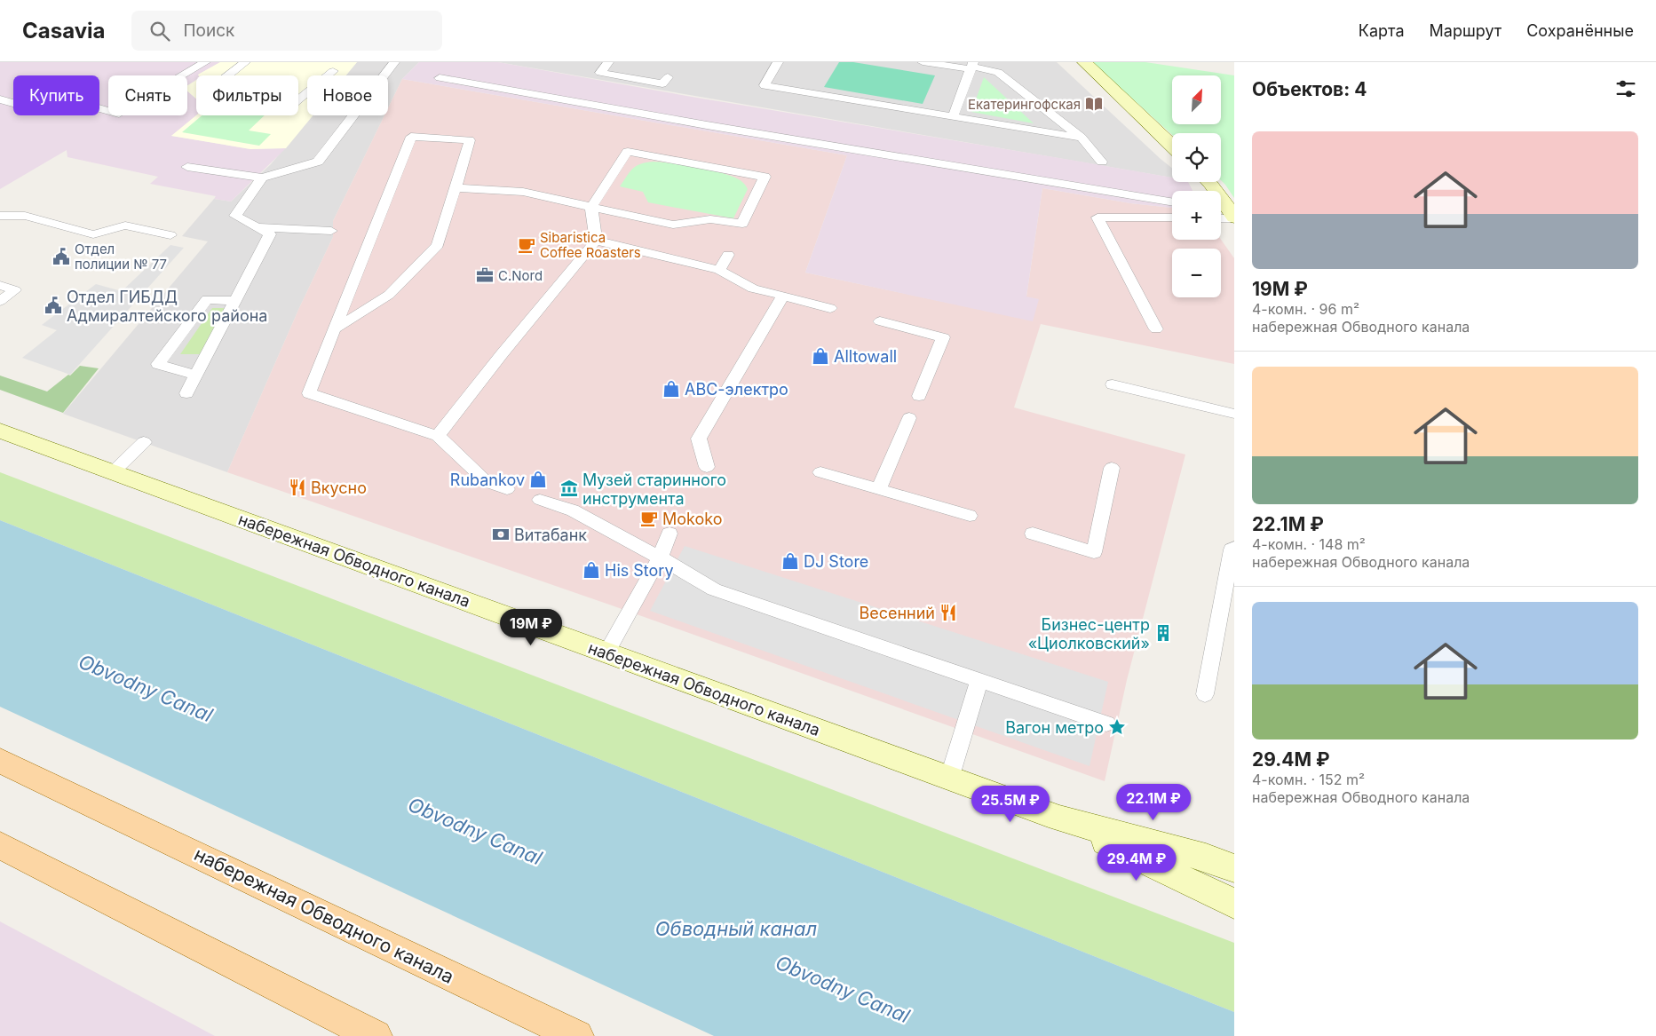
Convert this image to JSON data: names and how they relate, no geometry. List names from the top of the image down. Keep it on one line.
{"streets":{"main road":["набережная Обводного канала"]},"water":["Obvodny Canal","Обводный канал"],"places":{"library":["Екатерингофская"],"cafe":["Sibaristica Coffee Roasters","Mokoko"],"public building":["Отдел полиции № 77","Отдел ГИБДД Адмиралтейского района"],"office":["C.Nord"],"shop":["Alltowall","АВС-электро","Rubankov","DJ Store","His Story"],"restaurant":["Вкусно","Весенний"],"museum":["Музей старинного инструмента"],"bank":["Витабанк"],"building":["Бизнес-центр «Циолковский»"],"place":["Вагон метро"]},"north":"top right","page":{"header":"Casavia","search":"Поиск","nav":["Карта","Маршрут","Сохранённые"],"heading":"Объектов: 4","map_buttons":["+","−"],"chip":["Купить","Снять","Фильтры","Новое"],"list":[{"name":"19M ₽","note":"4-комн. · 96 m² · набережная Обводного канала"},{"name":"22.1M ₽","note":"4-комн. · 148 m² · набережная Обводного канала"},{"name":"29.4M ₽","note":"4-комн. · 152 m² · набережная Обводного канала"}],"price":["19M ₽","22.1M ₽","25.5M ₽","29.4M ₽"]}}
